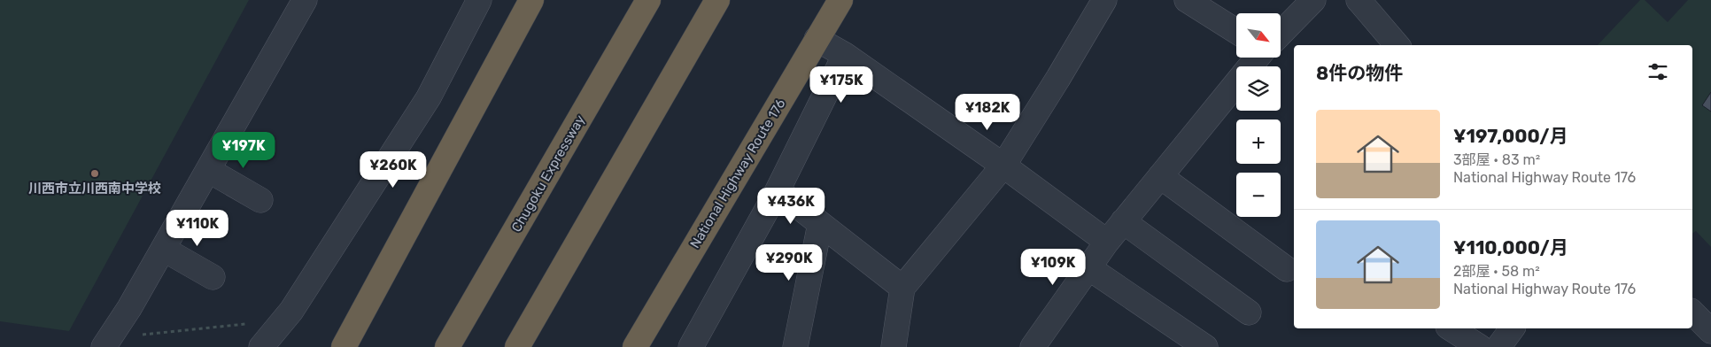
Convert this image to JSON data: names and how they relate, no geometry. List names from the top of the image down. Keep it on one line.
{"streets":{"highway":["Chugoku Expressway","National Highway Route 176"]},"places":["川西市立川西南中学校"],"north":"bottom right","page":{"map_buttons":["+","−"],"heading":"8件の物件","price":["¥175K","¥182K","¥197K","¥260K","¥436K","¥110K","¥290K","¥109K"],"list":[{"name":"¥197,000/月","note":"3部屋 · 83 m² · National Highway Route 176"},{"name":"¥110,000/月","note":"2部屋 · 58 m² · National Highway Route 176"}]}}
